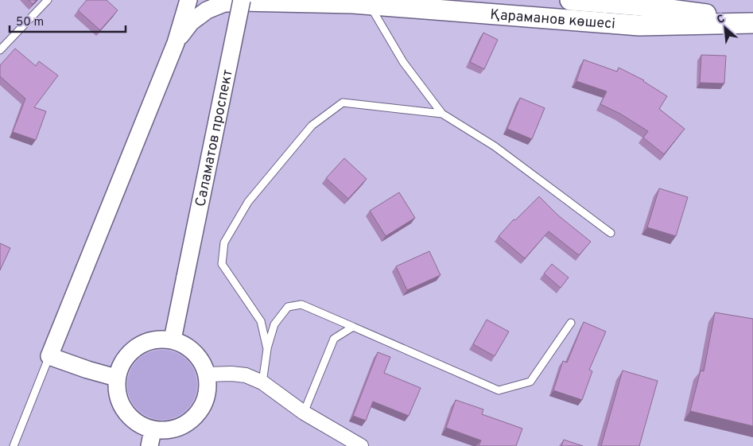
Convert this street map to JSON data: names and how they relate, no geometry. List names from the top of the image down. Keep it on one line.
{"streets":{"main road":["Қараманов көшесі"],"street":["Саламатов проспект"]},"crossings":[["Қараманов көшесі","Саламатов проспект"]],"scale_bar":"50 m","north":"top left"}
